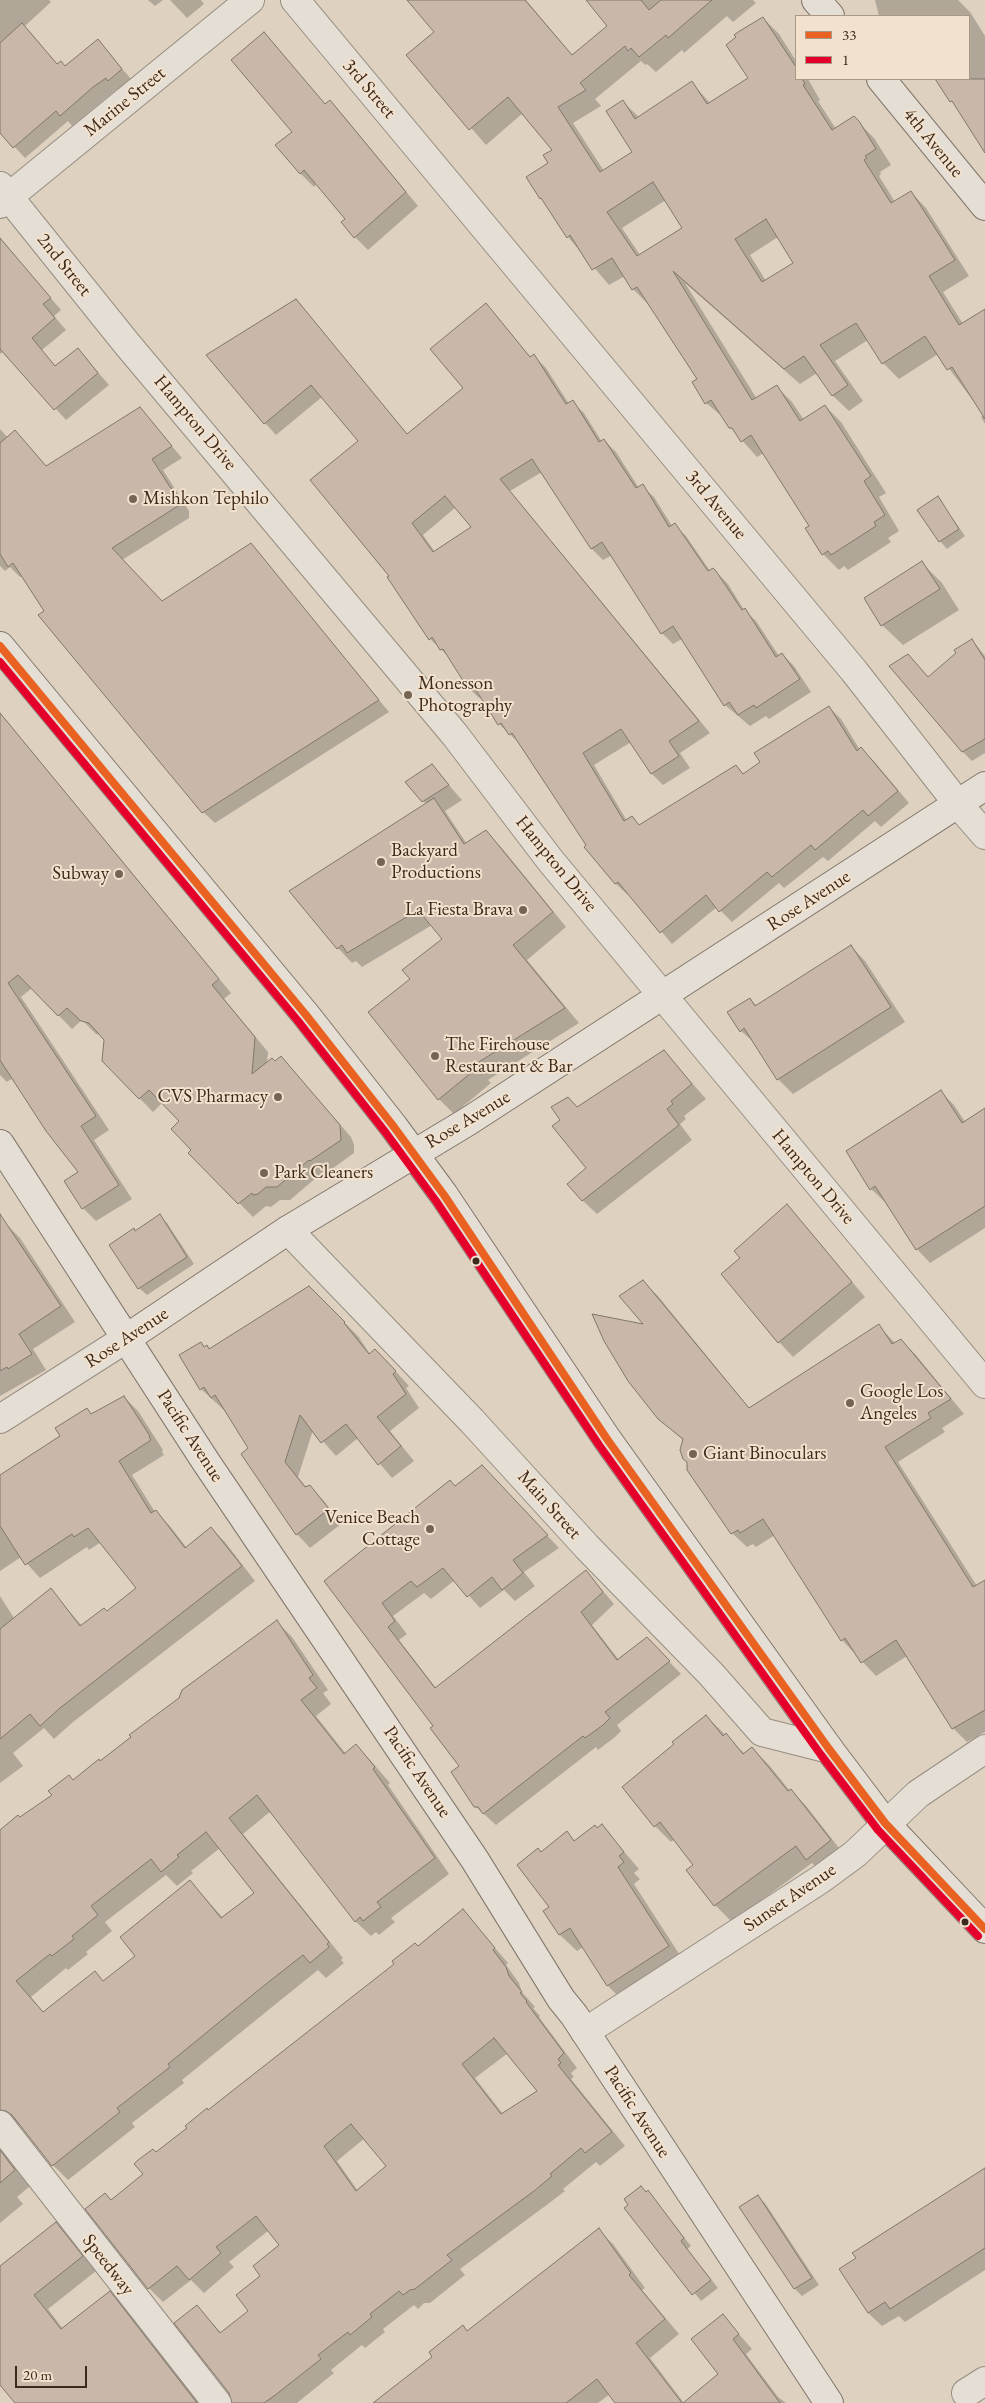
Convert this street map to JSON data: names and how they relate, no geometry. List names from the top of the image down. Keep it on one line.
{"streets":{"street":["3rd Street","Marine Street","4th Avenue","2nd Street","Hampton Drive","3rd Avenue","Rose Avenue","Pacific Avenue","Main Street","Sunset Avenue","Speedway"]},"crossings":[["3rd Street","3rd Avenue"],["Marine Street","2nd Street"],["2nd Street","Hampton Drive"],["Hampton Drive","Rose Avenue"],["3rd Avenue","Rose Avenue"],["Rose Avenue","Pacific Avenue"],["Rose Avenue","Main Street"],["Pacific Avenue","Sunset Avenue"]],"places":["Mishkon Tephilo","Monesson Photography","Backyard Productions","Subway","La Fiesta Brava","The Firehouse Restaurant & Bar","CVS Pharmacy","Park Cleaners","Google Los Angeles","Giant Binoculars","Venice Beach Cottage"],"lines":["transit line 33","transit line 1"],"legend":["33","1"],"scale_bar":"20 m"}
